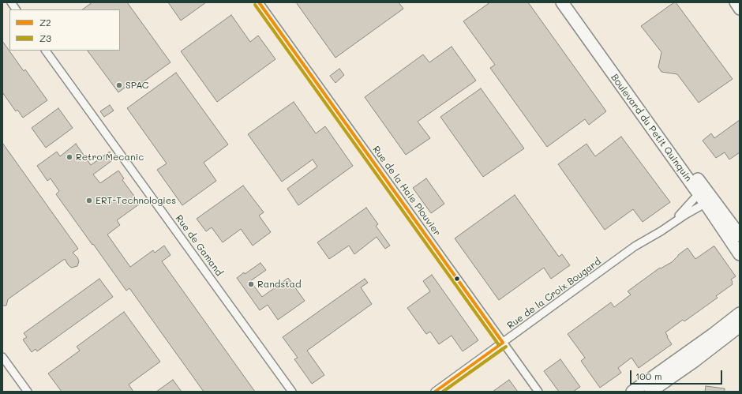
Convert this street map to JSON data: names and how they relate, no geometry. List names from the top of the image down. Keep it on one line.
{"streets":{"main road":["Boulevard du Petit Quinquin"],"street":["Rue de la Haie Plouvier","Rue de Gamand","Rue de la Croix Bougard"]},"crossings":[["Rue de la Haie Plouvier","Rue de la Croix Bougard"]],"places":["SPAC","Retro Mecanic","ERT-Technologies","Randstad"],"lines":["transit line Z2","transit line Z3"],"legend":["Z2","Z3"],"scale_bar":"100 m"}
